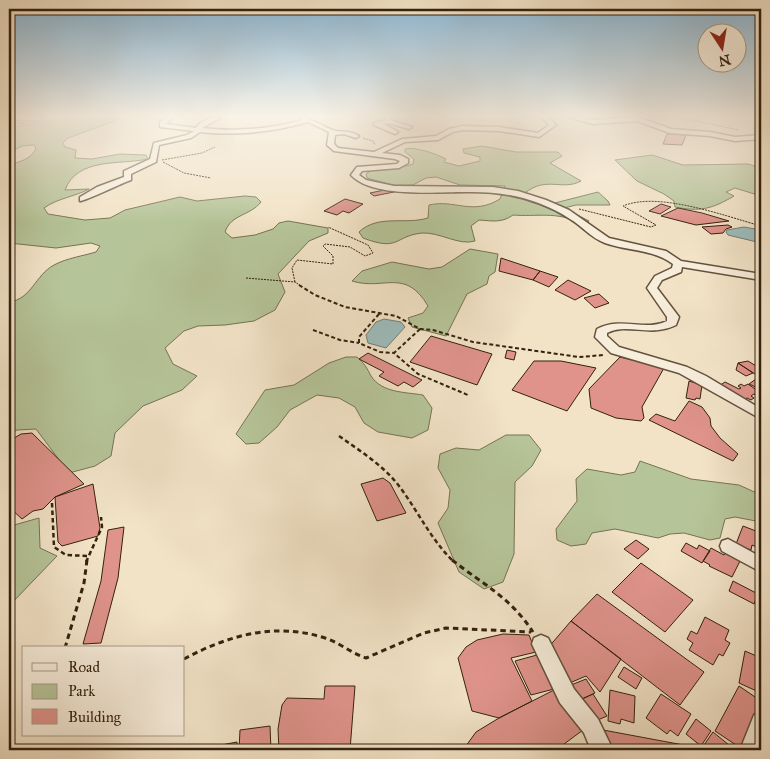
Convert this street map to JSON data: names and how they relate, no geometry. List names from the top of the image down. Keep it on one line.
{"legend":["Road","Park","Building"],"north":"bottom"}
